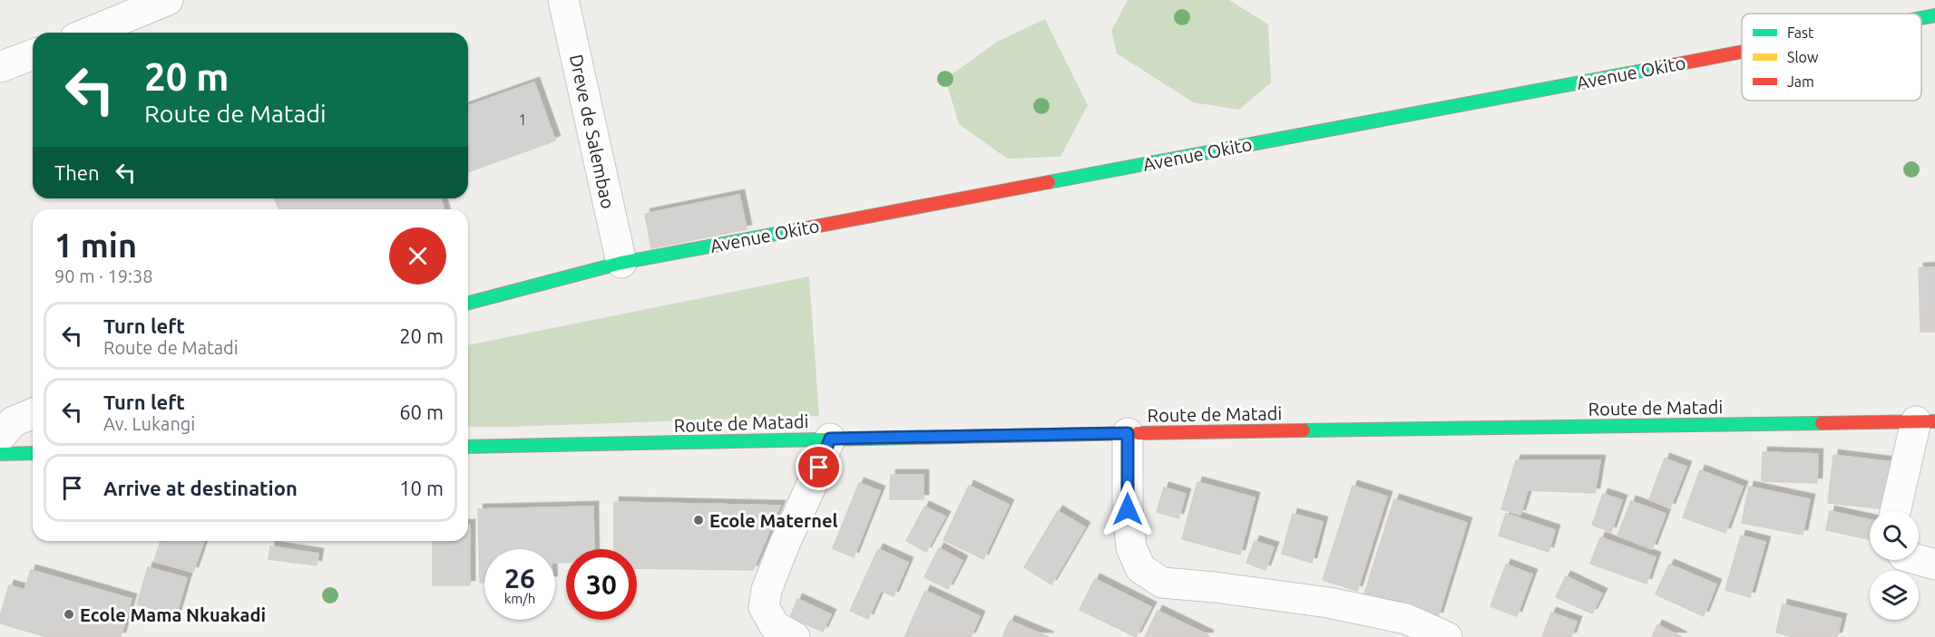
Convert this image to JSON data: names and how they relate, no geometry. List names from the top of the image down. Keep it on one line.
{"streets":{"street":["Avenue Okito","Dreve de Salembao","Route de Matadi"]},"crossings":[["Avenue Okito","Dreve de Salembao"]],"places":["Ecole Maternel","Ecole Mama Nkuakadi"],"house_numbers":["1"],"legend":["Fast","Slow","Jam"],"page":{"turn":["20 m","Route de Matadi"],"then":"Then","heading":["1 min","90 m · 19:38"],"list":[{"name":"Turn left","note":"Route de Matadi","value":"20 m"},{"name":"Turn left","note":"Av. Lukangi","value":"60 m"},{"name":"Arrive at destination","value":"10 m"}],"speed":"26 km/h","limit":"30"}}
